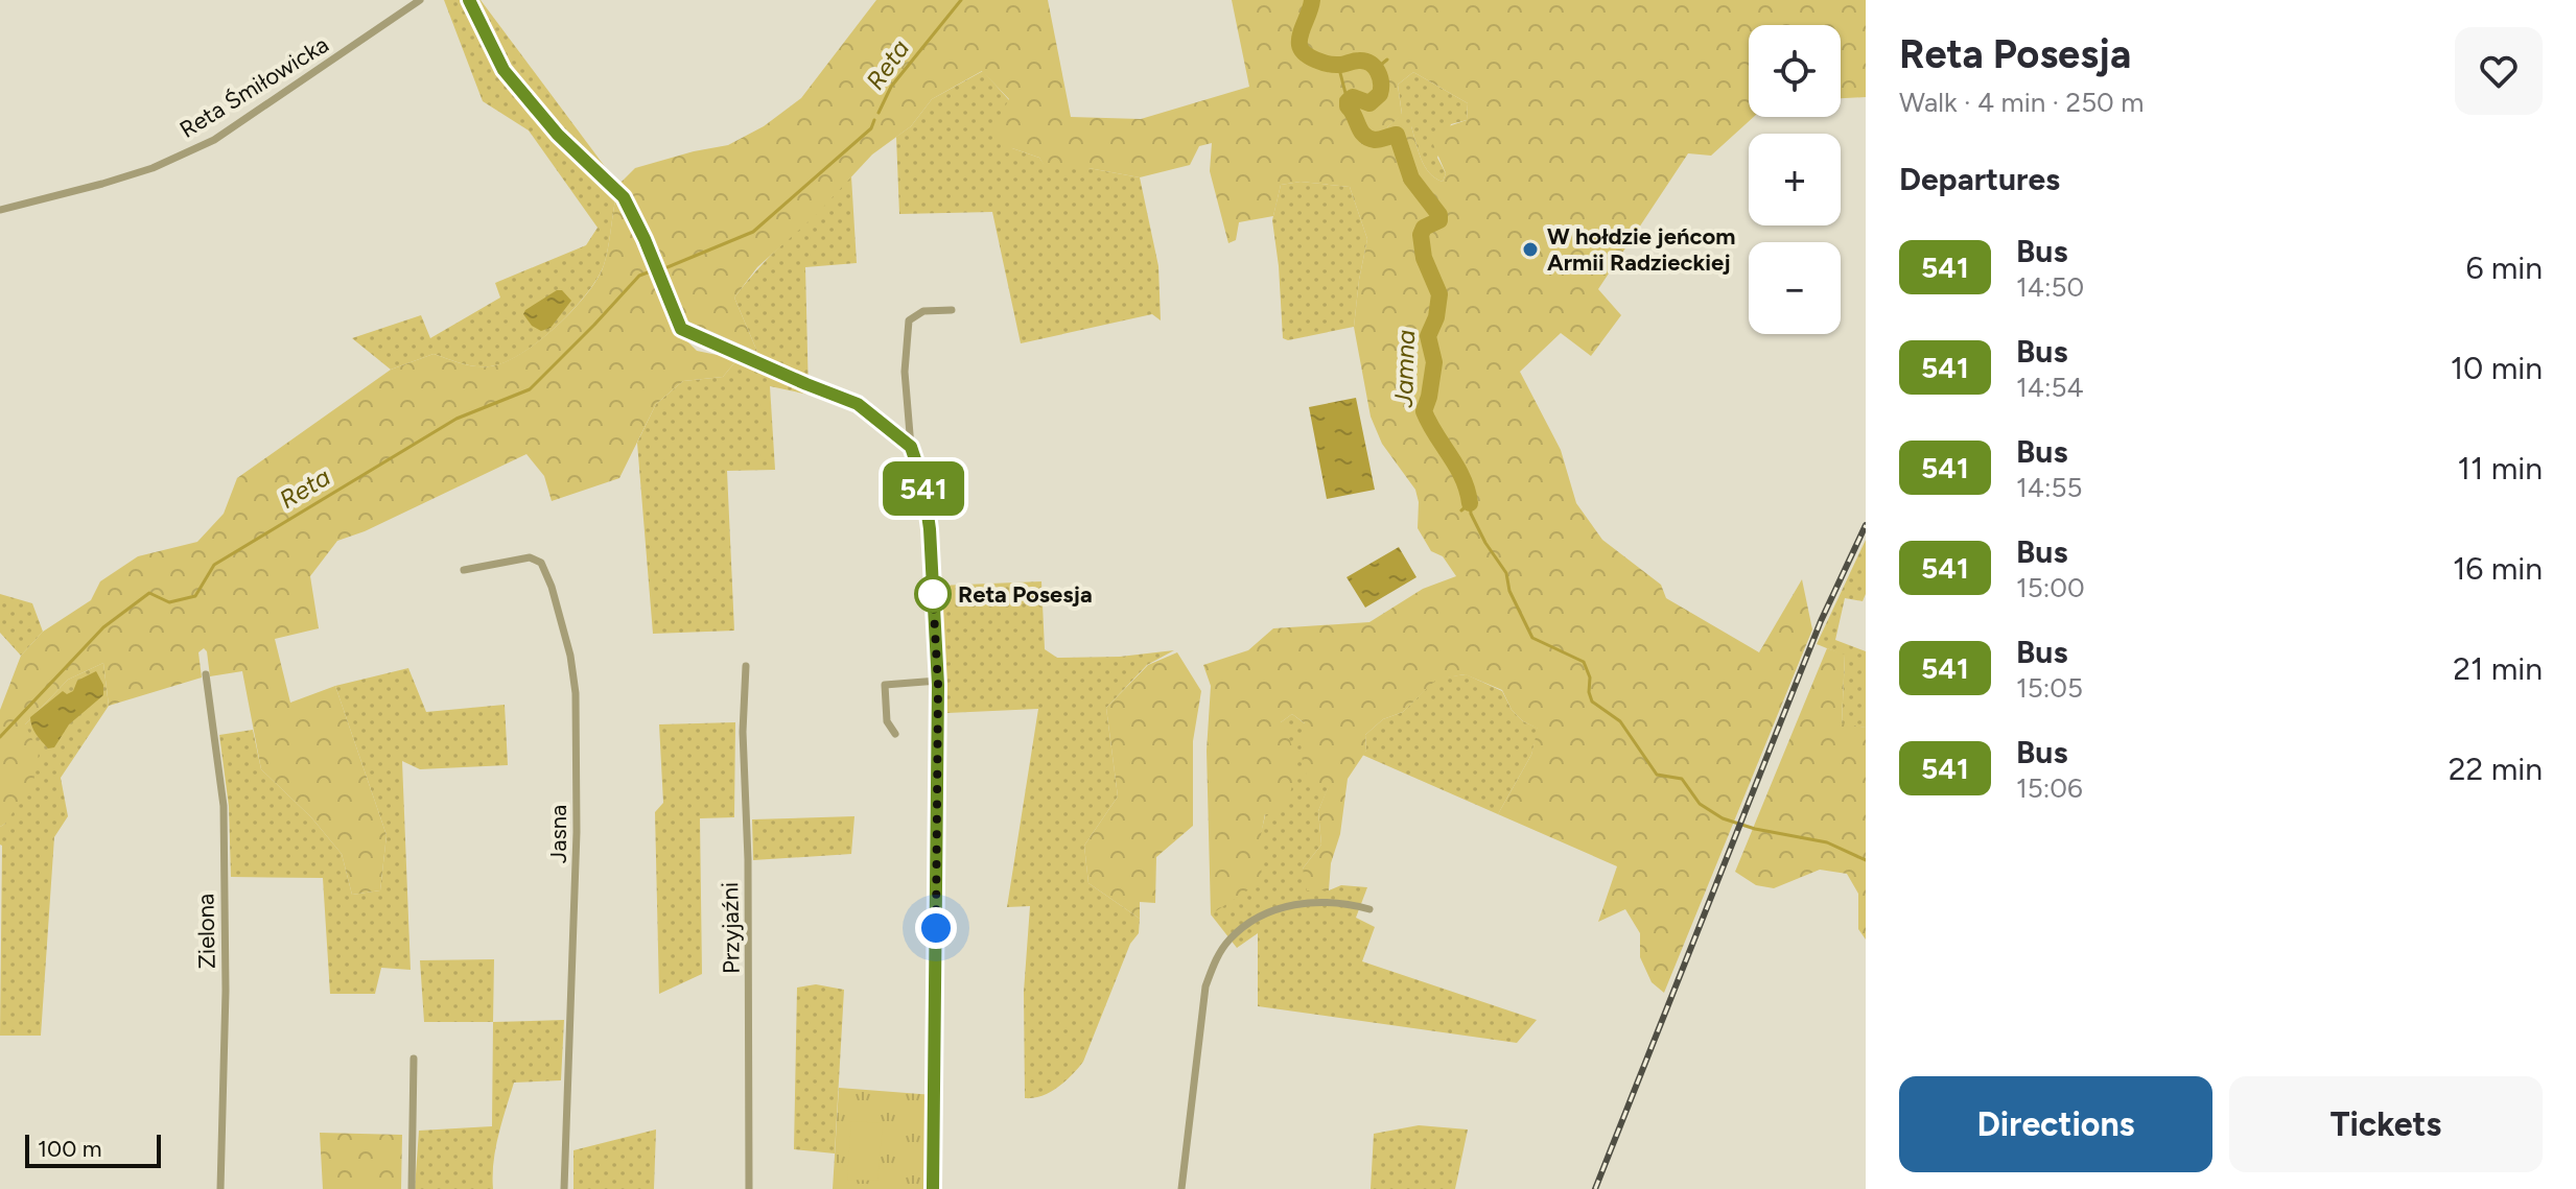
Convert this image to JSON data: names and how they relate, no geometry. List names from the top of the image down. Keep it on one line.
{"streets":{"street":["Reta Śmiłowicka","Jasna","Przyjaźni","Zielona"]},"water":["Reta","Jamna"],"places":["W hołdzie jeńcom Armii Radzieckiej","Reta Posesja"],"lines":["bus line 541"],"scale_bar":"100 m","page":{"on_map":"541","heading":[["Reta Posesja","Walk · 4 min · 250 m"],"Departures"],"map_buttons":["+","−"],"list":[{"mark":"541","name":"Bus","note":"14:50","value":"6 min"},{"mark":"541","name":"Bus","note":"14:54","value":"10 min"},{"mark":"541","name":"Bus","note":"14:55","value":"11 min"},{"mark":"541","name":"Bus","note":"15:00","value":"16 min"},{"mark":"541","name":"Bus","note":"15:05","value":"21 min"},{"mark":"541","name":"Bus","note":"15:06","value":"22 min"}],"buttons":["Directions","Tickets"],"scale":"100 m"}}
